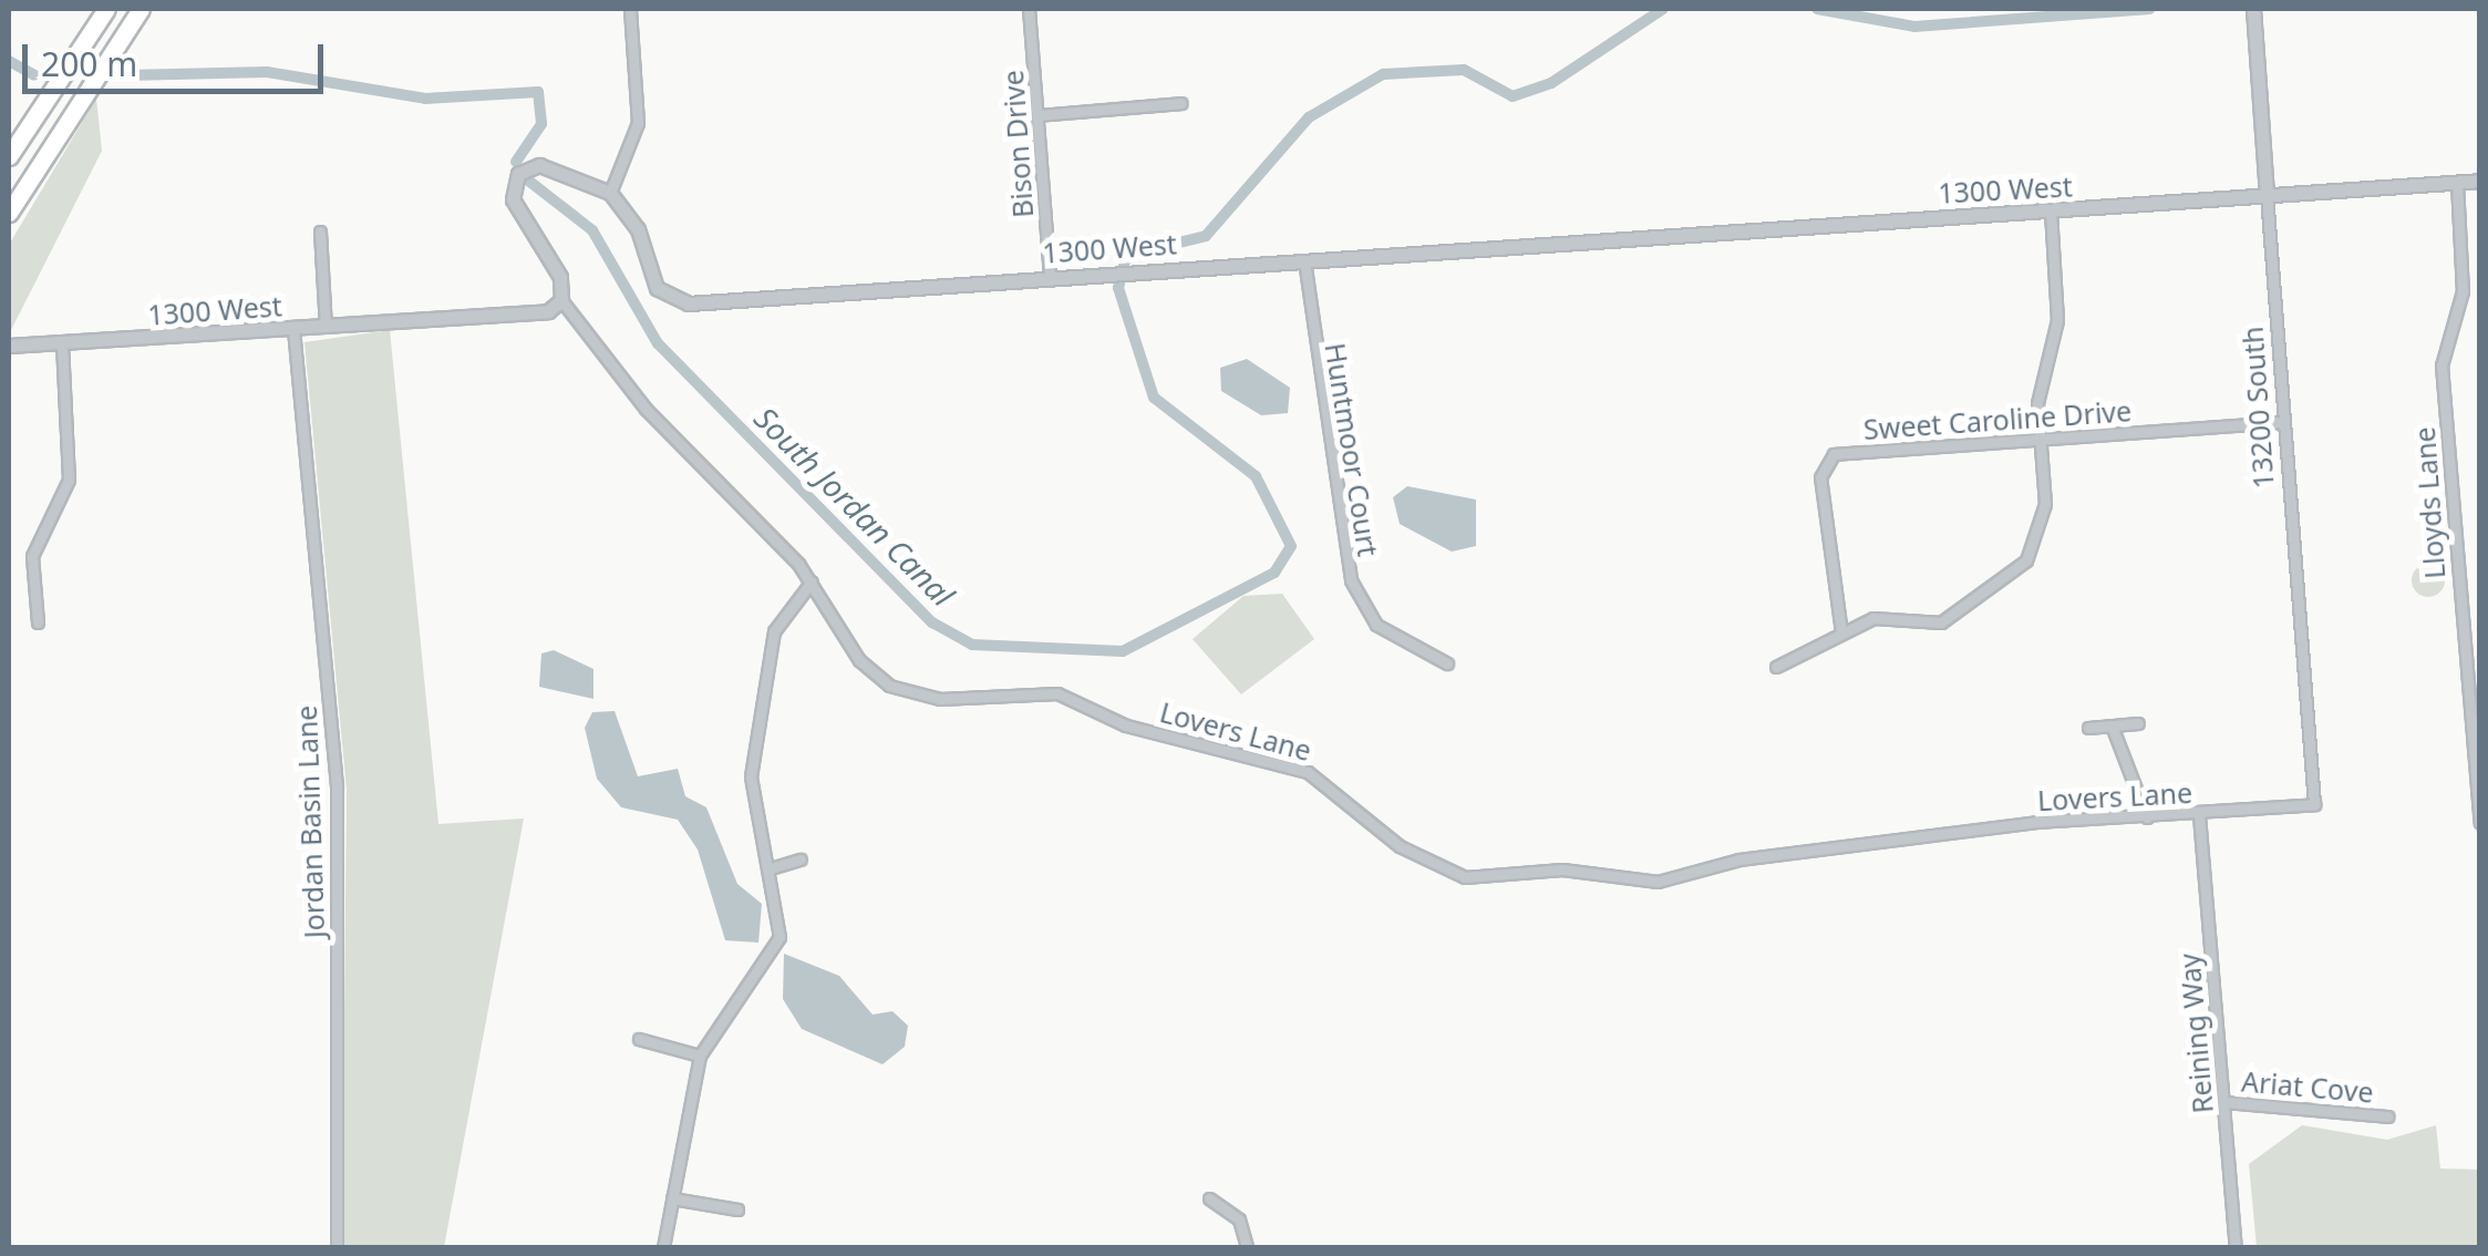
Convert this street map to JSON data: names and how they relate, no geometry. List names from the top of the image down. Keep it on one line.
{"streets":{"street":["Bison Drive","1300 West","13200 South","Sweet Caroline Drive","Huntmoor Court","Lloyds Lane","Lovers Lane","Jordan Basin Lane","Reining Way","Ariat Cove"]},"crossings":[["Bison Drive","1300 West"],["1300 West","13200 South"],["1300 West","Huntmoor Court"],["1300 West","Lloyds Lane"],["1300 West","Lovers Lane"],["1300 West","Jordan Basin Lane"],["13200 South","Sweet Caroline Drive"],["13200 South","Lovers Lane"],["Lovers Lane","Reining Way"],["Reining Way","Ariat Cove"]],"water":["South Jordan Canal"],"scale_bar":"200 m"}
